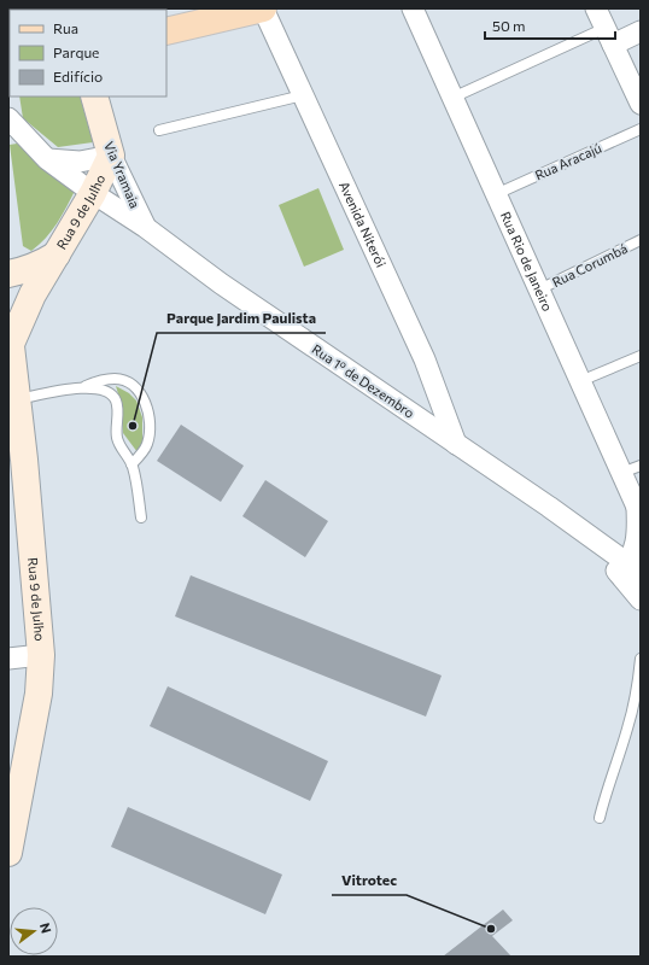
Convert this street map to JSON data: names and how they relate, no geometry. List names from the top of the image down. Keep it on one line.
{"streets":{"main road":["Via Yramaia","Rua 9 de Julho"],"street":["Avenida Niterói","Rua Rio de Janeiro","Rua 1º de Dezembro"],"lane":["Rua Aracajú","Rua Corumbá"]},"crossings":[["Rua Aracajú","Rua Rio de Janeiro"],["Via Yramaia","Rua 9 de Julho"],["Via Yramaia","Rua 1º de Dezembro"],["Rua 9 de Julho","Rua 1º de Dezembro"],["Avenida Niterói","Rua 1º de Dezembro"],["Rua Rio de Janeiro","Rua Corumbá"]],"places":["Parque Jardim Paulista","Vitrotec"],"legend":["Rua","Parque","Edifício"],"scale_bar":"50 m","north":"right"}
